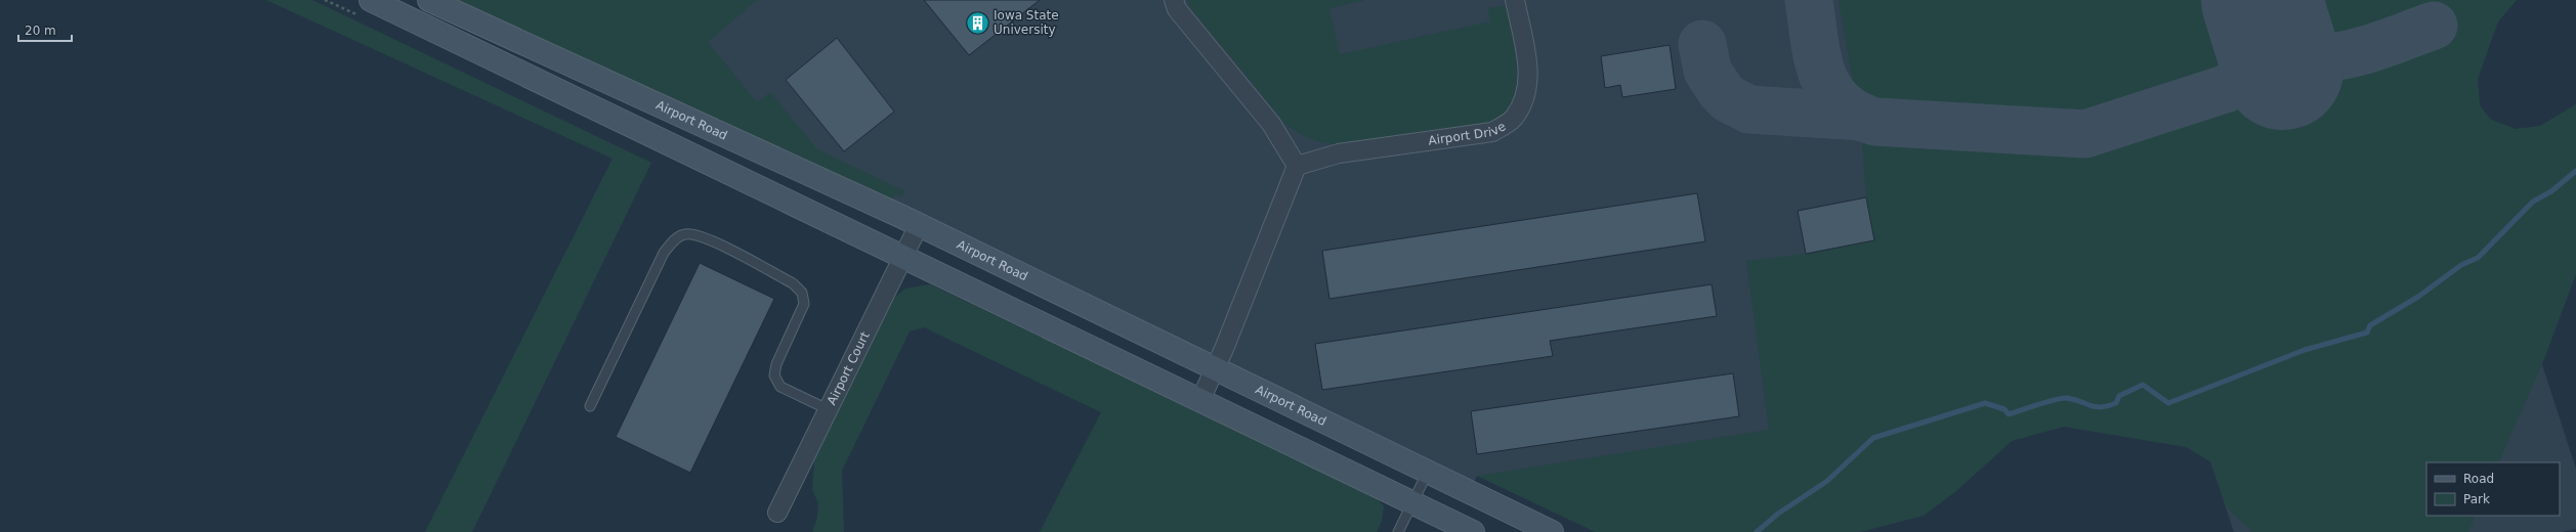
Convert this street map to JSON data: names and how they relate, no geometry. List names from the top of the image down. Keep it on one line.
{"streets":{"main road":["Airport Road"],"street":["Airport Drive","Airport Court"]},"crossings":[["Airport Road","Airport Court"]],"places":{"building":["Iowa State University"]},"legend":["Road","Park"],"scale_bar":"20 m"}
